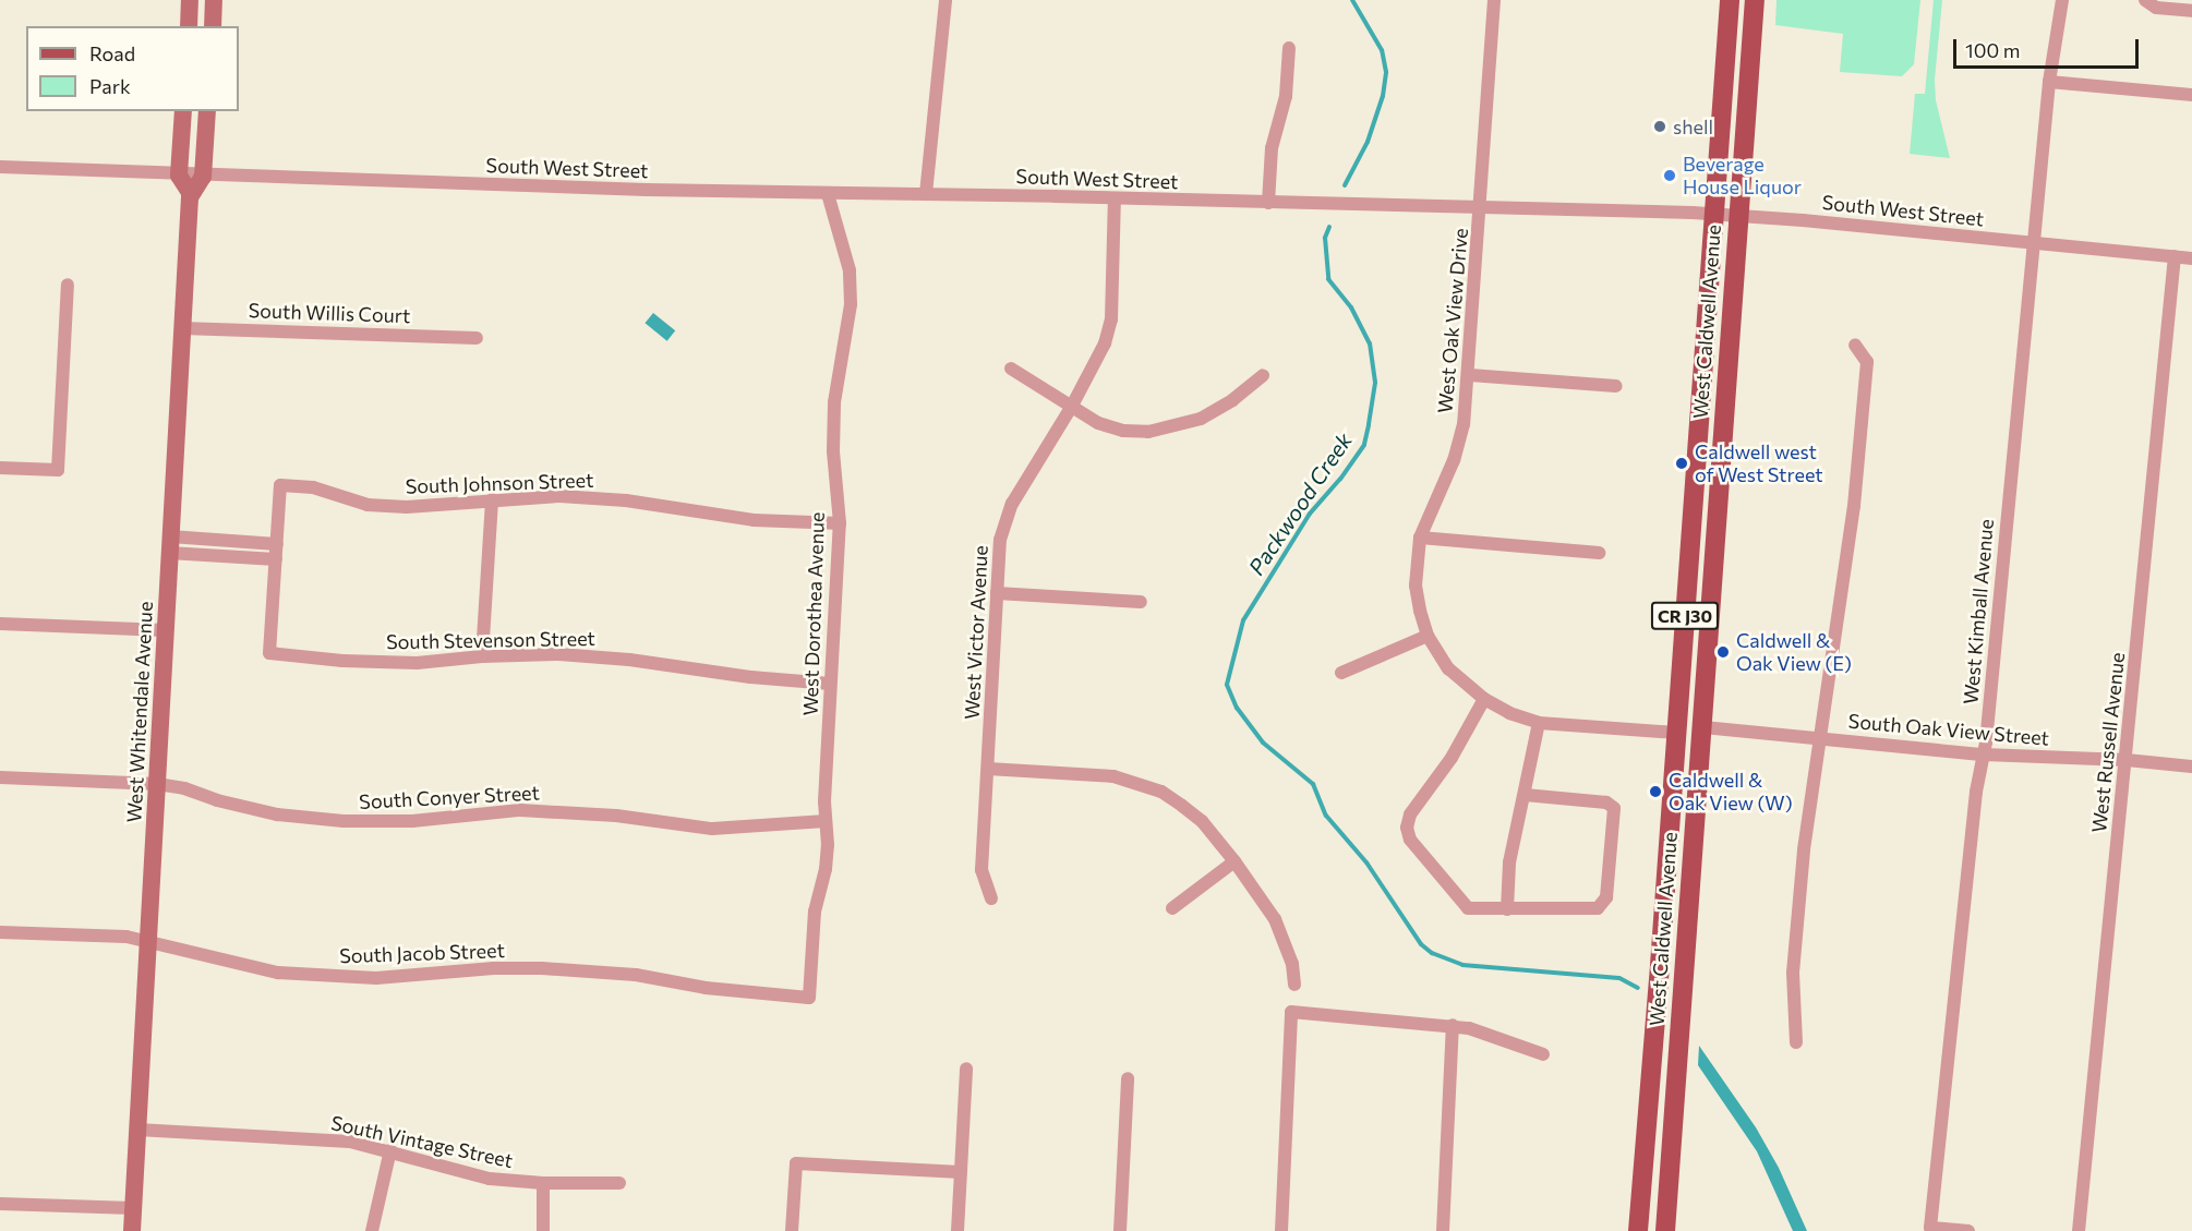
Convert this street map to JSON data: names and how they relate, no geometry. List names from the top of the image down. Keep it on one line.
{"streets":{"main road":["West Caldwell Avenue","CR J30"],"street":["South West Street","South Willis Court","West Oak View Drive","South Johnson Street","West Kimball Avenue","West Dorothea Avenue","West Victor Avenue","South Stevenson Street","West Whitendale Avenue","South Oak View Street","West Russell Avenue","South Conyer Street","South Jacob Street","South Vintage Street"]},"crossings":[["South West Street","West Oak View Drive"],["South West Street","West Caldwell Avenue"],["South West Street","West Kimball Avenue"],["South West Street","West Dorothea Avenue"],["South West Street","West Victor Avenue"],["South West Street","West Russell Avenue"],["South Willis Court","West Whitendale Avenue"],["West Oak View Drive","West Caldwell Avenue"],["West Caldwell Avenue","South Oak View Street"],["South Johnson Street","West Dorothea Avenue"],["West Kimball Avenue","South Oak View Street"],["West Dorothea Avenue","South Stevenson Street"],["West Dorothea Avenue","South Conyer Street"],["West Dorothea Avenue","South Jacob Street"],["West Whitendale Avenue","South Conyer Street"],["West Whitendale Avenue","South Jacob Street"],["West Whitendale Avenue","South Vintage Street"],["South Oak View Street","West Russell Avenue"]],"water":["Packwood Creek"],"places":["shell","Beverage House Liquor","Caldwell west of West Street","Caldwell & Oak View (E)","Caldwell & Oak View (W)"],"legend":["Road","Park"],"scale_bar":"100 m"}
